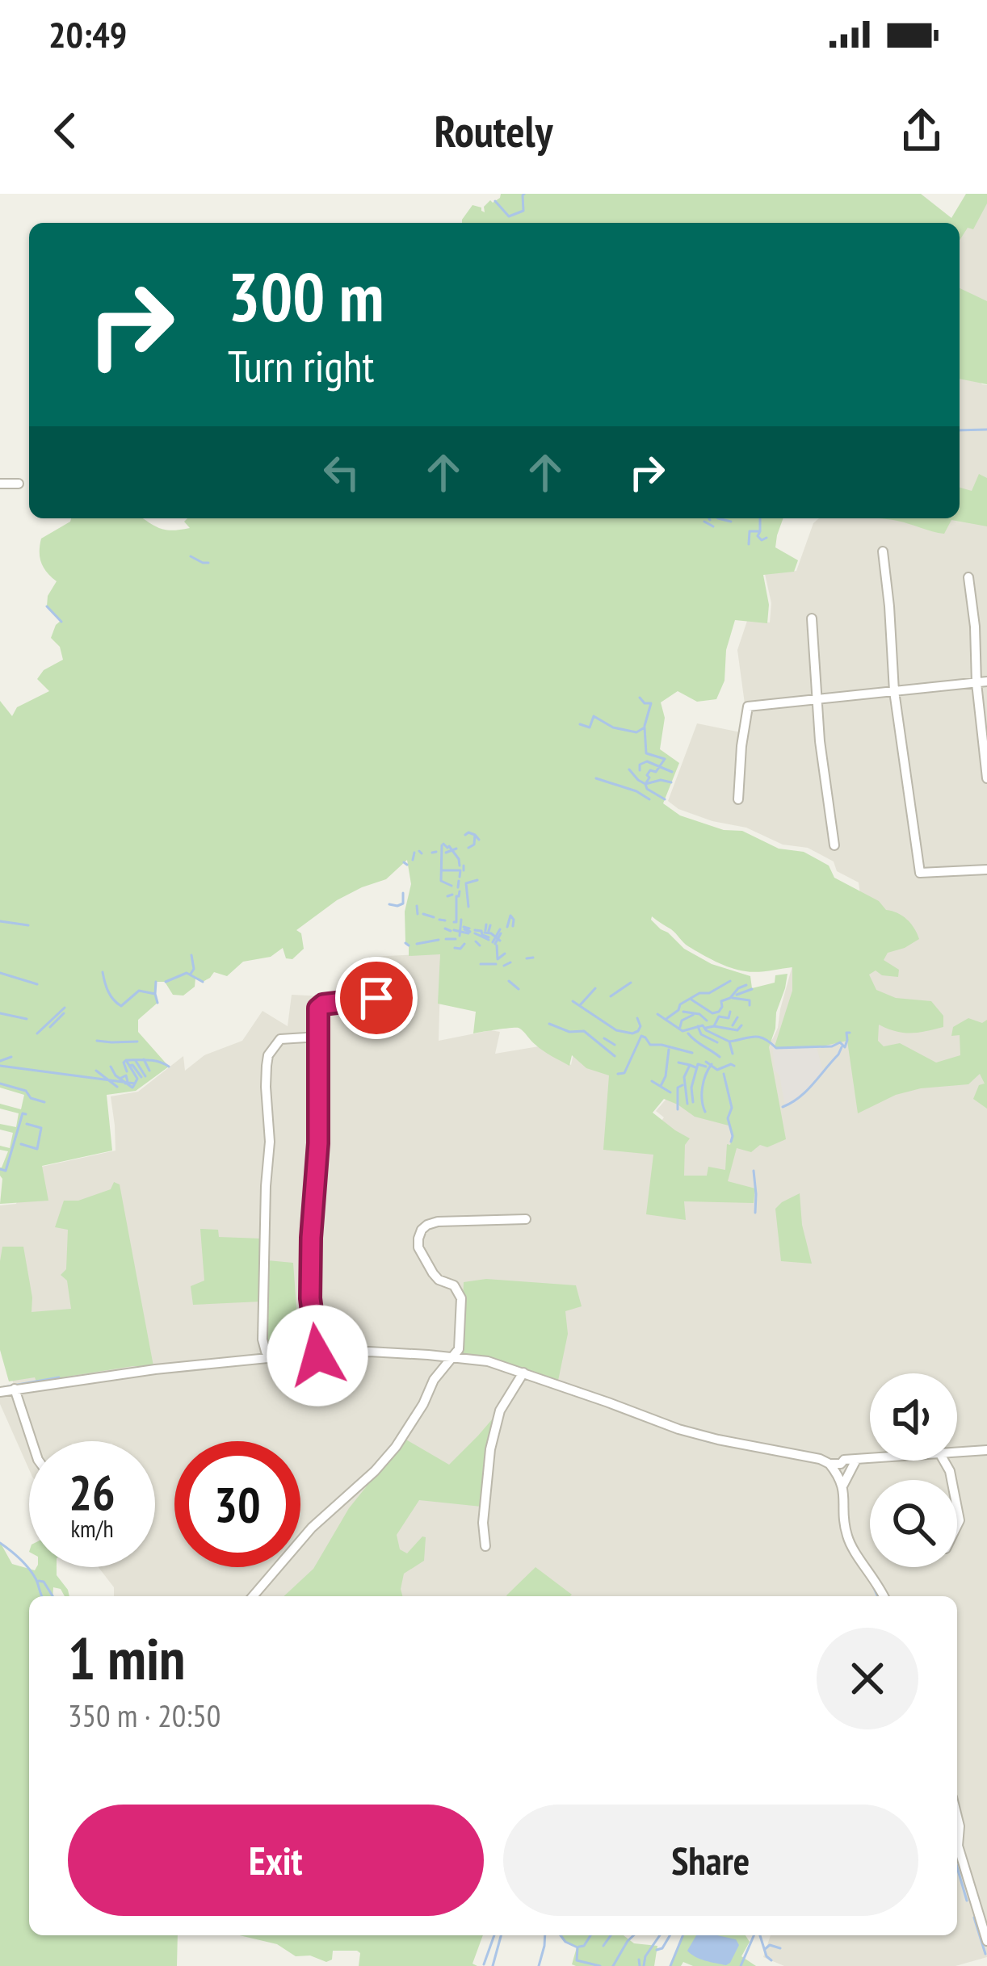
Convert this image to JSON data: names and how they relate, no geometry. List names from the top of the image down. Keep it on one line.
{"page":{"status":"20:49","header":"Routely","turn":["300 m","Turn right"],"speed":"26 km/h","limit":"30","heading":["1 min","350 m · 20:50"],"buttons":["Exit","Share"]}}
